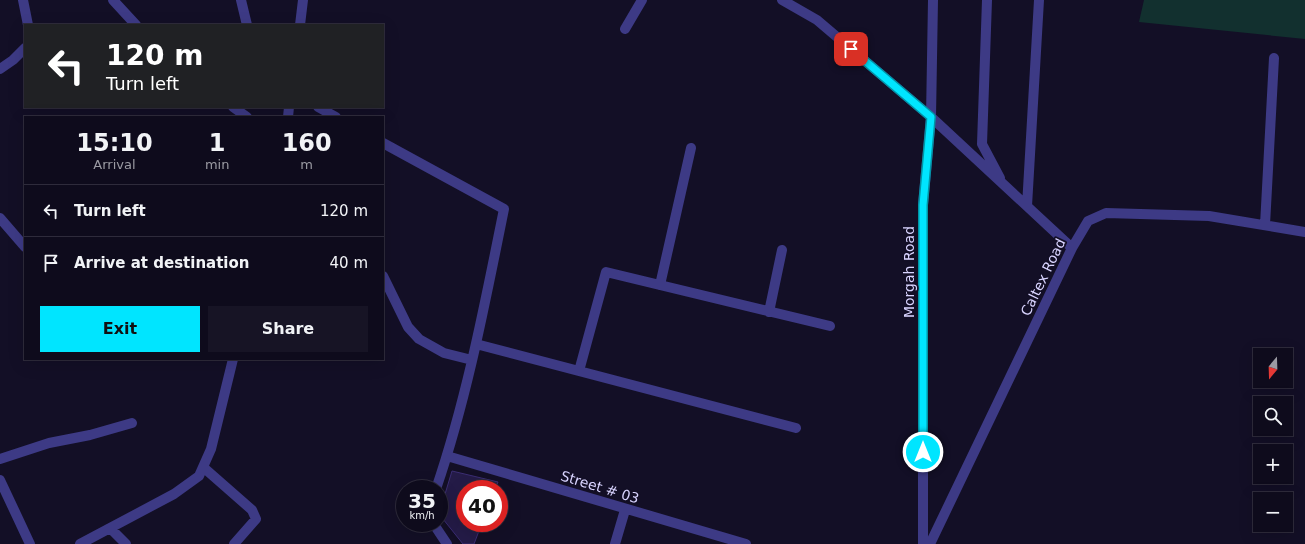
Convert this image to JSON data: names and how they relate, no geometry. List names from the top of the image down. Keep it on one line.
{"streets":{"street":["Morgah Road","Caltex Road","Street # 03"]},"north":"bottom","page":{"turn":["120 m","Turn left"],"eta":["15:10","Arrival","1","min","160","m"],"list":[{"name":"Turn left","value":"120 m"},{"name":"Arrive at destination","value":"40 m"}],"buttons":["Exit","Share"],"map_buttons":["+","−"],"speed":"35 km/h","limit":"40"}}
